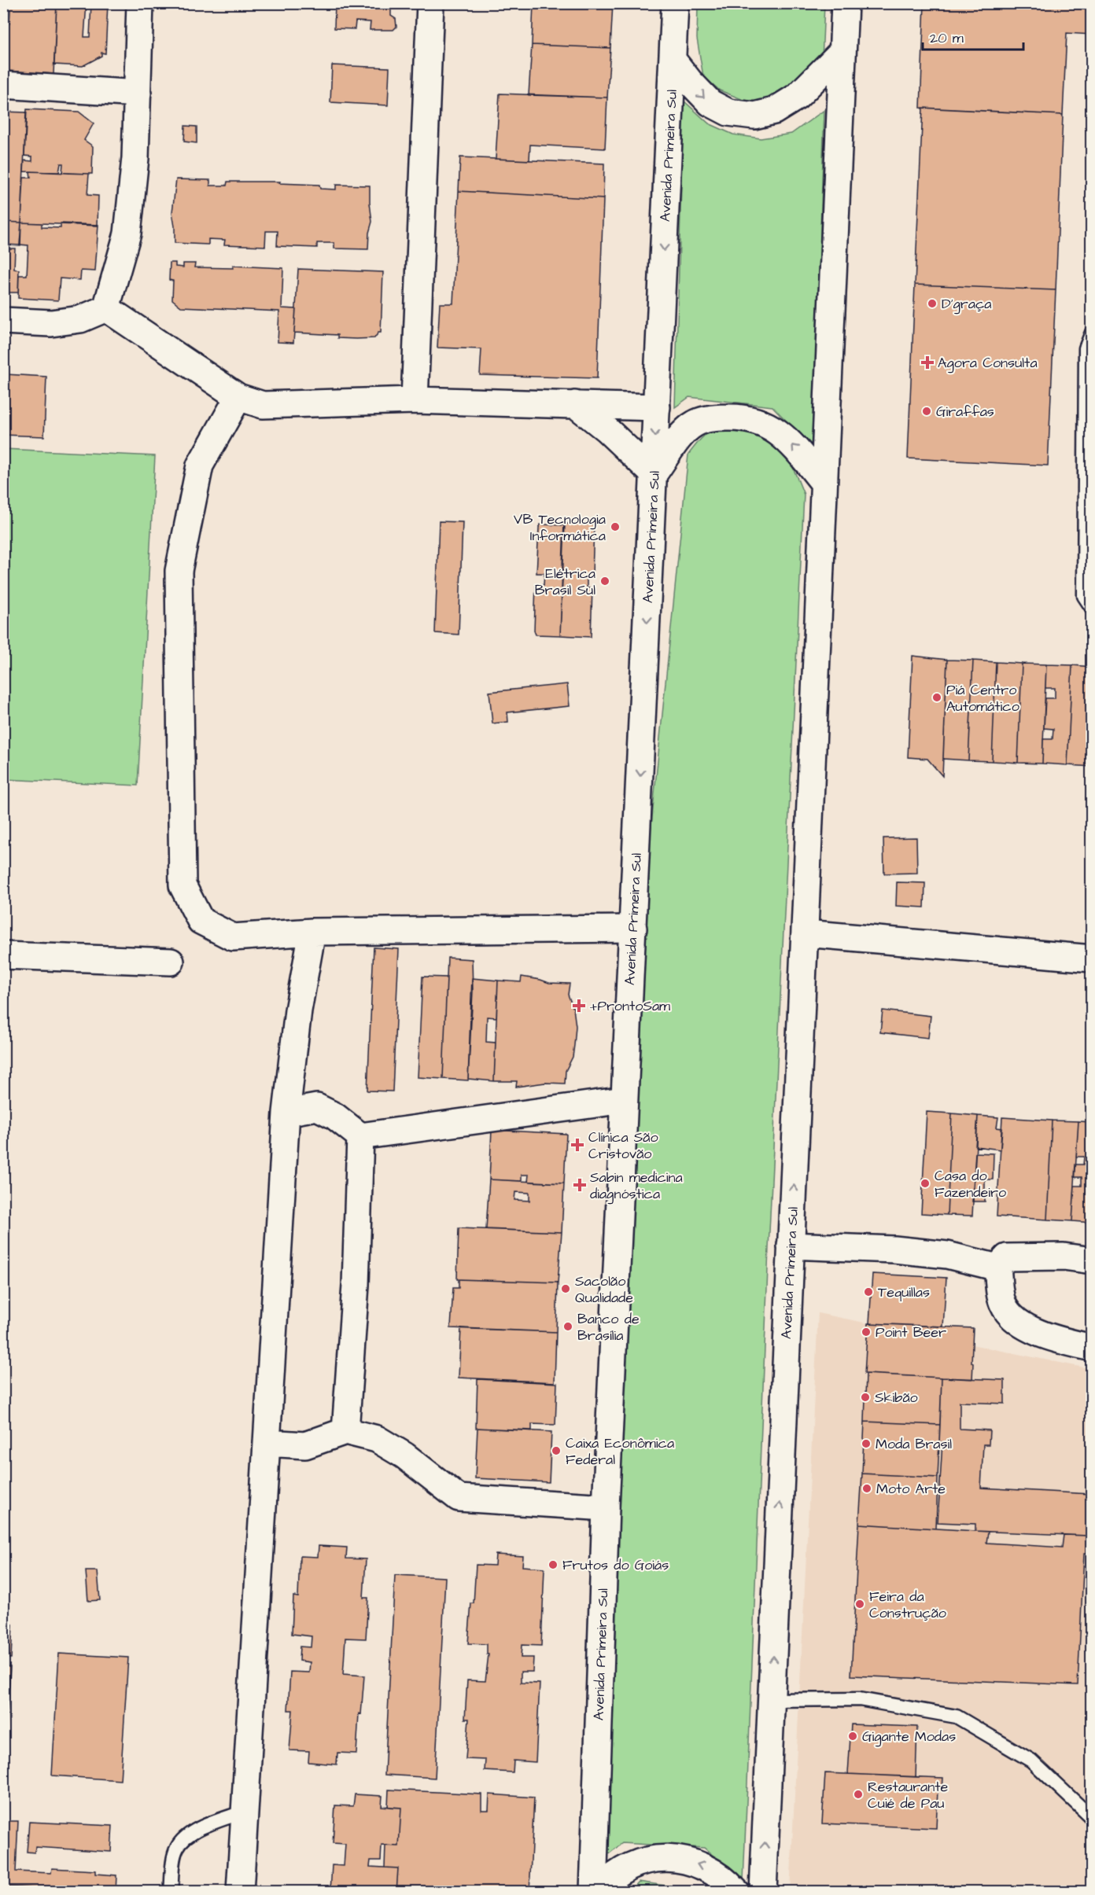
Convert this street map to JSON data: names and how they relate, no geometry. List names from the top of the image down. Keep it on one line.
{"streets":{"street":["Avenida Primeira Sul"]},"places":{"other":["D'graça","Giraffas","VB Tecnologia Informática","Elétrica Brasil Sul","Piá Centro Automático","Casa do Fazendeiro","Sacolão Qualidade","Tequillas","Banco de Brasília","Point Beer","Skibão","Moda Brasil","Caixa Econômica Federal","Moto Arte","Frutos do Goiás","Feira da Construção","Gigante Modas","Restaurante Cuié de Pau"],"health":["Agora Consulta","+ProntoSam","Clínica São Cristovão","Sabin medicina diagnóstica"]},"scale_bar":"20 m"}
